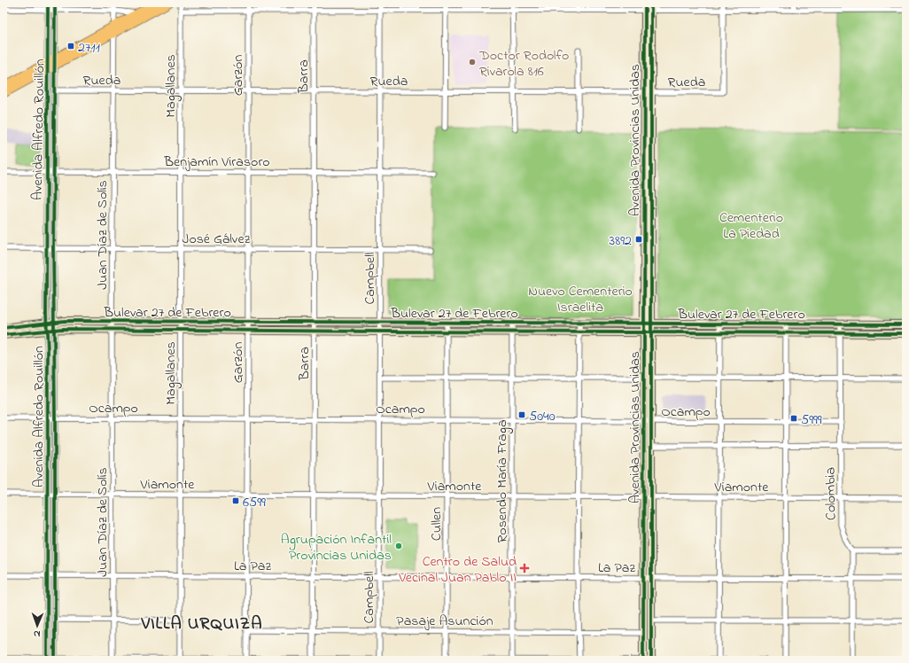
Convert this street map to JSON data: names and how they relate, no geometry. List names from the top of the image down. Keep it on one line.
{"streets":{"main road":["Avenida Provincias Unidas","Bulevar 27 de Febrero"],"street":["Garzón","Barra","Rueda","Magallanes","Avenida Alfredo Rouillón","Benjamín Virasoro","Juan Díaz de Solís","José Gálvez","Campbell","Ocampo","Rosendo María Fraga","Viamonte","Colombia","Cullen","La Paz","Pasaje Asunción"]},"crossings":[["Garzón","Rueda"],["Garzón","Benjamín Virasoro"],["Garzón","José Gálvez"],["Garzón","Bulevar 27 de Febrero"],["Garzón","Ocampo"],["Garzón","Viamonte"],["Garzón","La Paz"],["Garzón","Pasaje Asunción"],["Barra","Rueda"],["Barra","Benjamín Virasoro"],["Barra","José Gálvez"],["Barra","Bulevar 27 de Febrero"],["Barra","Ocampo"],["Barra","Viamonte"],["Barra","La Paz"],["Barra","Pasaje Asunción"],["Rueda","Magallanes"],["Rueda","Avenida Alfredo Rouillón"],["Rueda","Avenida Provincias Unidas"],["Rueda","Juan Díaz de Solís"],["Rueda","Campbell"],["Magallanes","Benjamín Virasoro"],["Magallanes","José Gálvez"],["Magallanes","Bulevar 27 de Febrero"],["Magallanes","Ocampo"],["Magallanes","Viamonte"],["Magallanes","La Paz"],["Avenida Alfredo Rouillón","Benjamín Virasoro"],["Avenida Alfredo Rouillón","José Gálvez"],["Avenida Alfredo Rouillón","Bulevar 27 de Febrero"],["Avenida Alfredo Rouillón","Ocampo"],["Avenida Alfredo Rouillón","Viamonte"],["Avenida Alfredo Rouillón","La Paz"],["Avenida Provincias Unidas","Bulevar 27 de Febrero"],["Avenida Provincias Unidas","Ocampo"],["Avenida Provincias Unidas","Viamonte"],["Avenida Provincias Unidas","La Paz"],["Avenida Provincias Unidas","Pasaje Asunción"],["Benjamín Virasoro","Juan Díaz de Solís"],["Benjamín Virasoro","Campbell"],["Juan Díaz de Solís","José Gálvez"],["Juan Díaz de Solís","Bulevar 27 de Febrero"],["Juan Díaz de Solís","Ocampo"],["Juan Díaz de Solís","Viamonte"],["Juan Díaz de Solís","La Paz"],["José Gálvez","Campbell"],["Campbell","Bulevar 27 de Febrero"],["Campbell","Ocampo"],["Campbell","Viamonte"],["Campbell","La Paz"],["Campbell","Pasaje Asunción"],["Bulevar 27 de Febrero","Rosendo María Fraga"],["Bulevar 27 de Febrero","Colombia"],["Bulevar 27 de Febrero","Cullen"],["Ocampo","Rosendo María Fraga"],["Ocampo","Colombia"],["Ocampo","Cullen"],["Rosendo María Fraga","Viamonte"],["Rosendo María Fraga","La Paz"],["Rosendo María Fraga","Pasaje Asunción"],["Viamonte","Colombia"],["Viamonte","Cullen"],["Colombia","La Paz"],["Cullen","La Paz"],["Cullen","Pasaje Asunción"]],"districts":["VILLA URQUIZA"],"parks":["Cementerio La Piedad","Nuevo Cementerio Israelita"],"places":{"transit":["2711","3892","5040","5999","6599"],"other":["Doctor Rodolfo Rivarola 816","Agrupación Infantil Provincias Unidas"],"health":["Centro de Salud Vecinal Juan Pablo II"]},"north":"bottom"}
